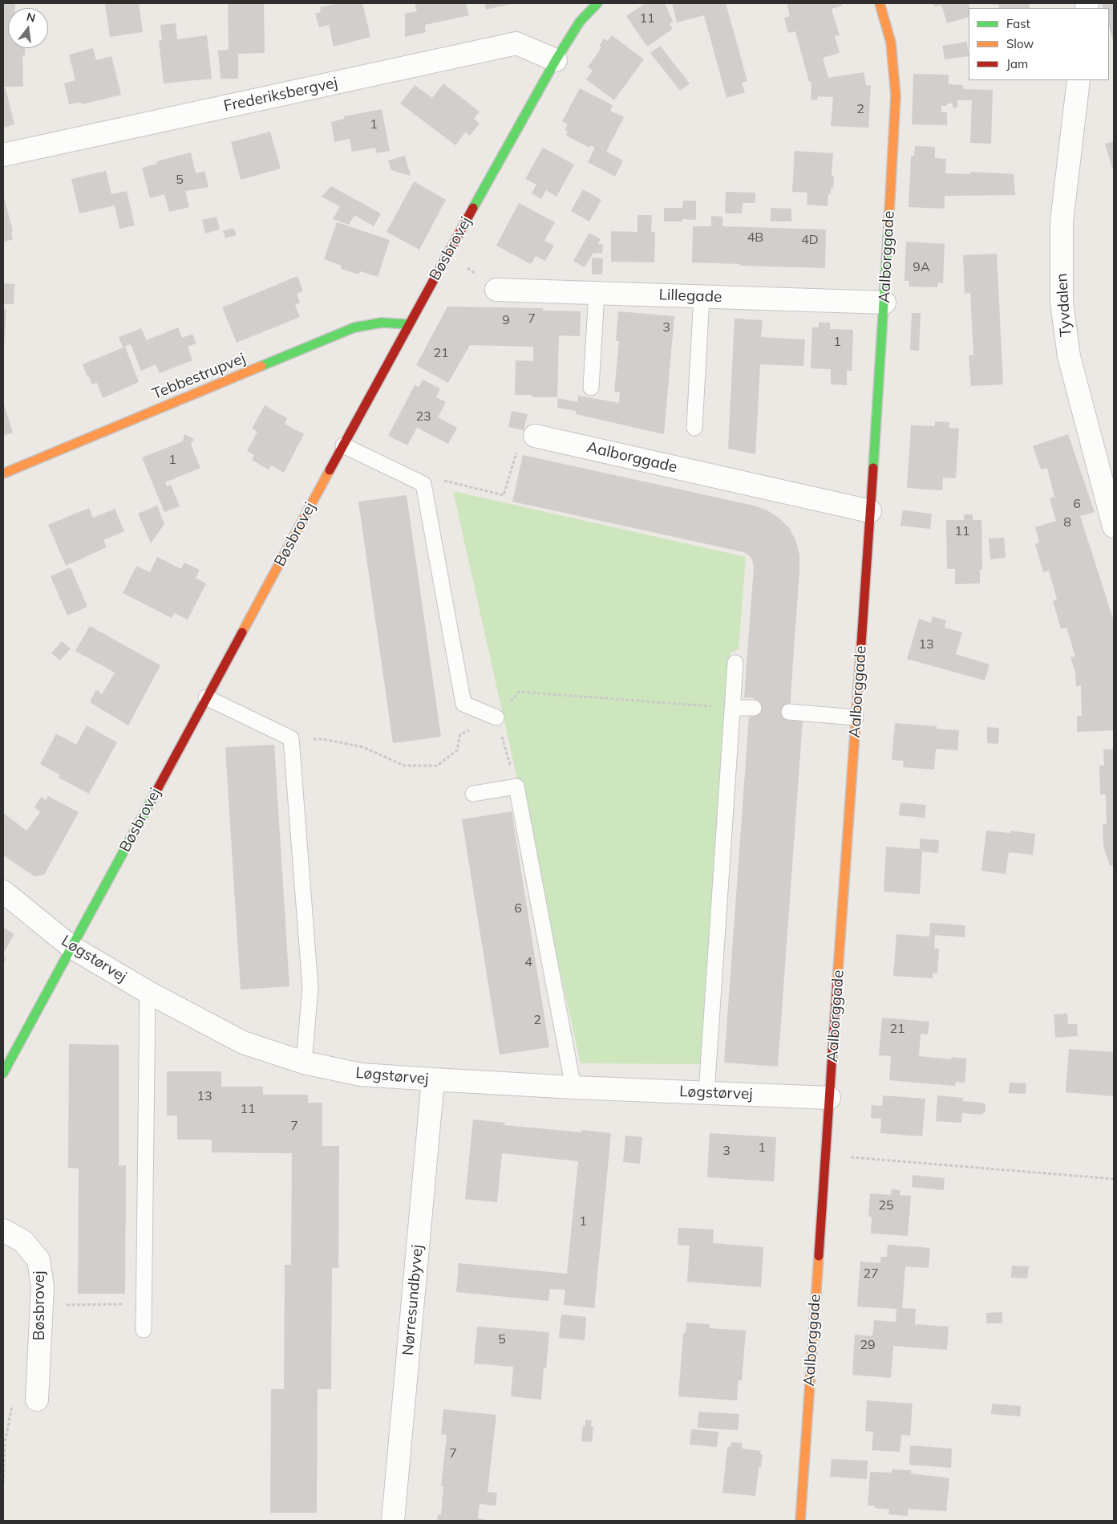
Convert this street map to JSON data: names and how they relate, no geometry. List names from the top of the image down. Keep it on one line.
{"streets":{"street":["Frederiksbergvej","Bøsbrovej","Aalborggade","Lillegade","Tyvdalen","Tebbestrupvej","Løgstørvej","Nørresundbyvej"]},"crossings":[["Frederiksbergvej","Bøsbrovej"],["Bøsbrovej","Tebbestrupvej"],["Bøsbrovej","Løgstørvej"],["Aalborggade","Lillegade"],["Aalborggade","Løgstørvej"],["Løgstørvej","Nørresundbyvej"]],"house_numbers":["11","2","1","5","4B","4D","9A","7","9","3","1","21","23","1","6","8","11","13","6","4","2","21","13","11","7","1","3","25","1","27","5","29","7"],"legend":["Fast","Slow","Jam"],"north":"top"}
